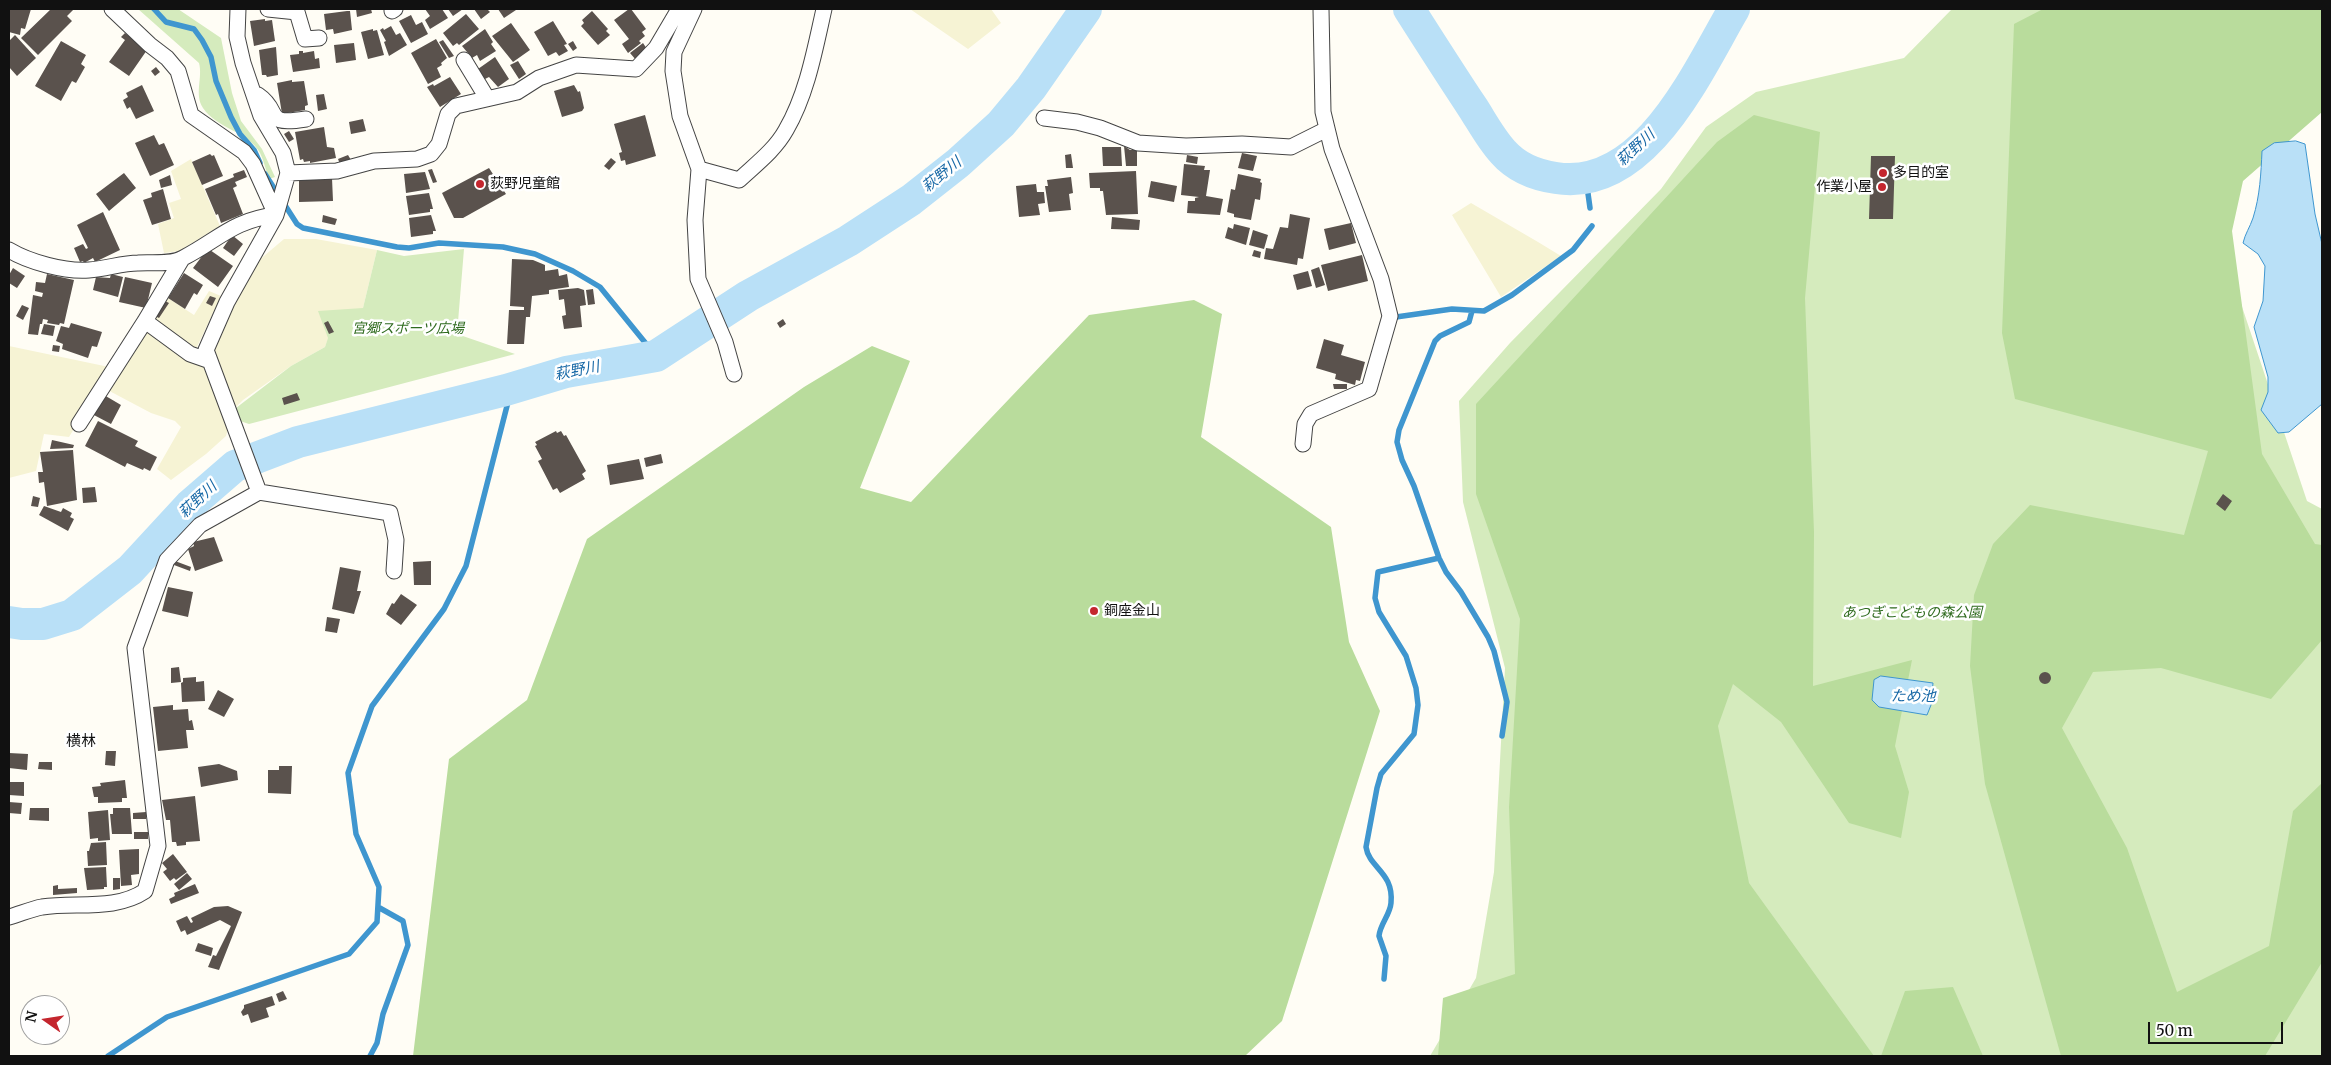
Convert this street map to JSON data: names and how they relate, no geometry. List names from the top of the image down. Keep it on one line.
{"districts":["横林"],"water":["萩野川","ため池"],"parks":["宮郷スポーツ広場","あつぎこどもの森公園"],"places":["多目的室","荻野児童館","作業小屋","銅座金山"],"scale_bar":"50 m","north":"left"}
